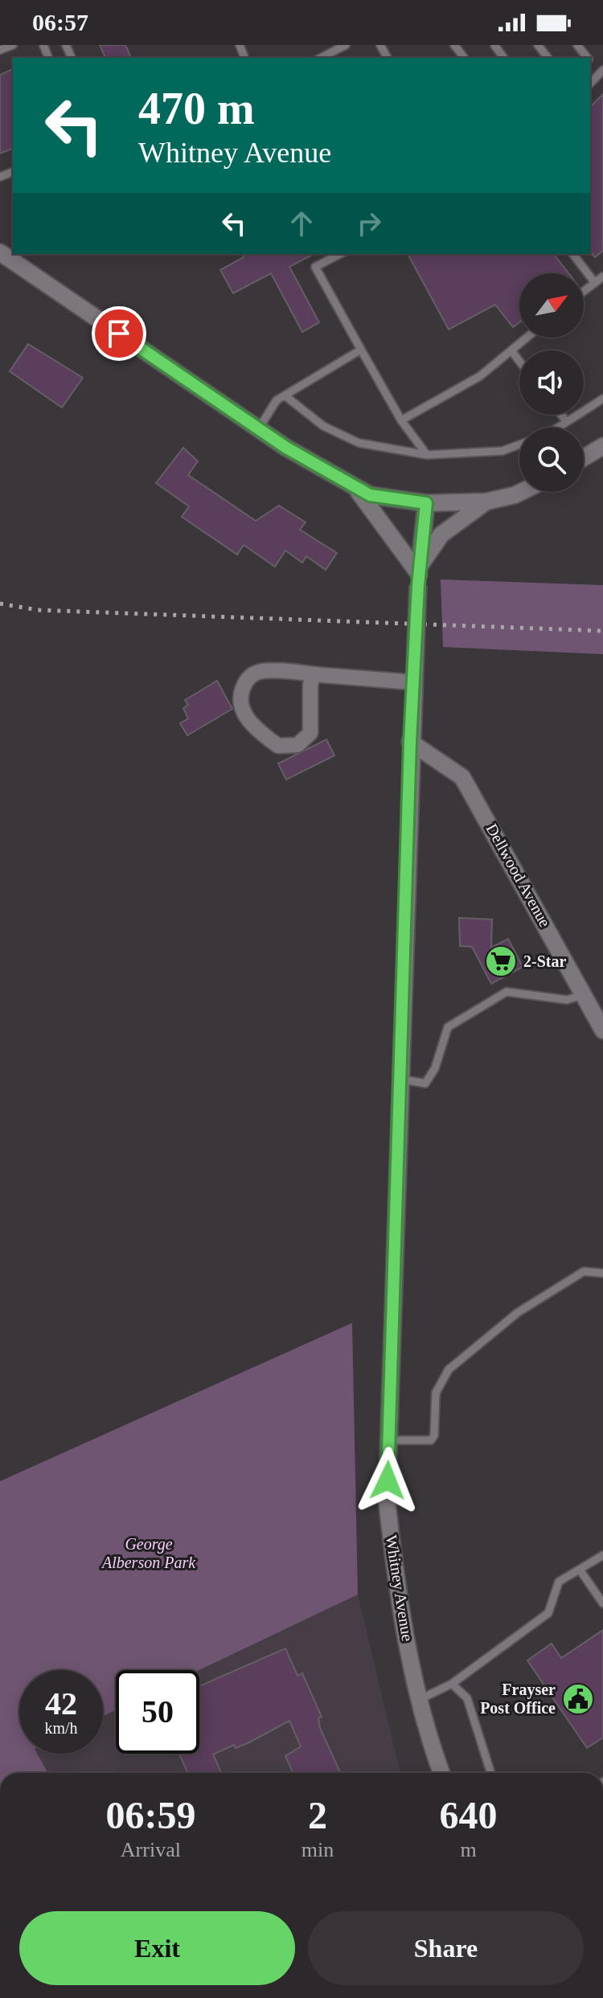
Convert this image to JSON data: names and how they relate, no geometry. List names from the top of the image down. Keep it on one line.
{"streets":{"main road":["Dellwood Avenue","Whitney Avenue"]},"crossings":[["Dellwood Avenue","Whitney Avenue"]],"parks":["George Alberson Park"],"places":{"supermarket":["2-Star"],"public building":["Frayser Post Office"]},"north":"top right","page":{"status":"06:57","turn":["470 m","Whitney Avenue"],"speed":"42 km/h","limit":"50","eta":["06:59","Arrival","2","min","640","m"],"buttons":["Exit","Share"]}}
